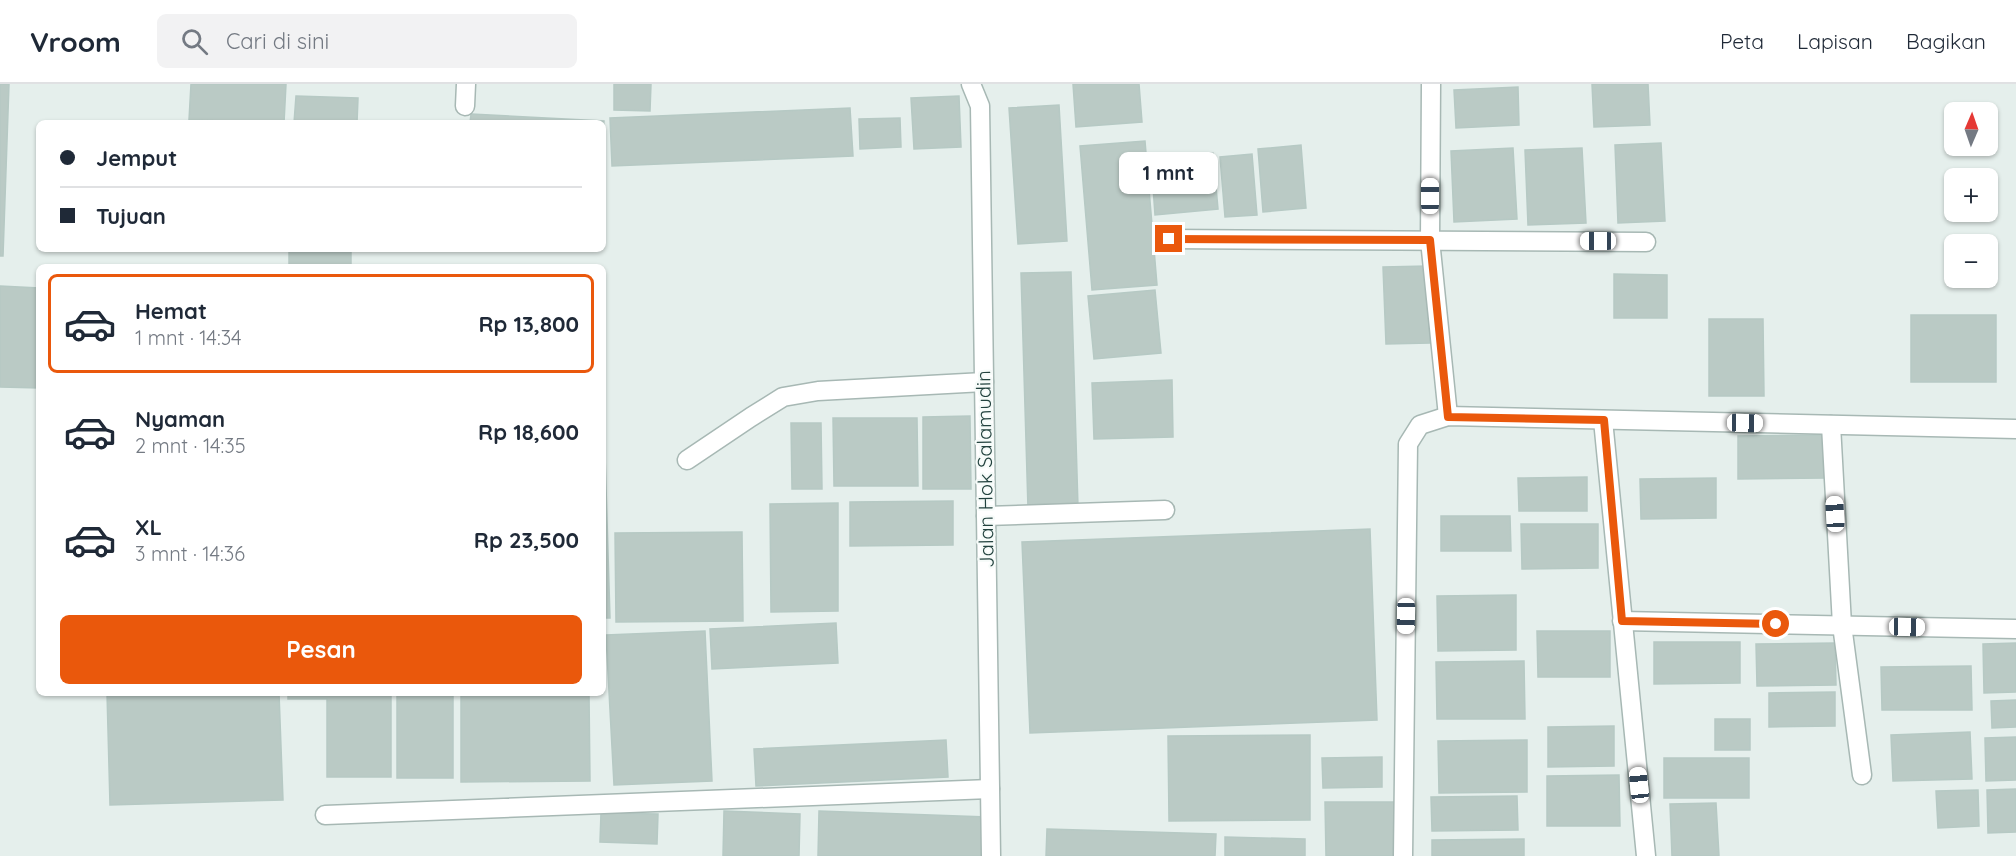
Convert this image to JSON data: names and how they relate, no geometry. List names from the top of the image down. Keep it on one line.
{"streets":{"street":["Jalan Hok Salamudin"]},"north":"top","page":{"header":"Vroom","search":"Cari di sini","nav":["Peta","Lapisan","Bagikan"],"map_buttons":["+","−"],"banner":["Jemput","Tujuan"],"bubble":"1 mnt","list":[{"name":"Hemat","note":"1 mnt · 14:34","value":"Rp 13,800"},{"name":"Nyaman","note":"2 mnt · 14:35","value":"Rp 18,600"},{"name":"XL","note":"3 mnt · 14:36","value":"Rp 23,500"}],"buttons":"Pesan"}}
